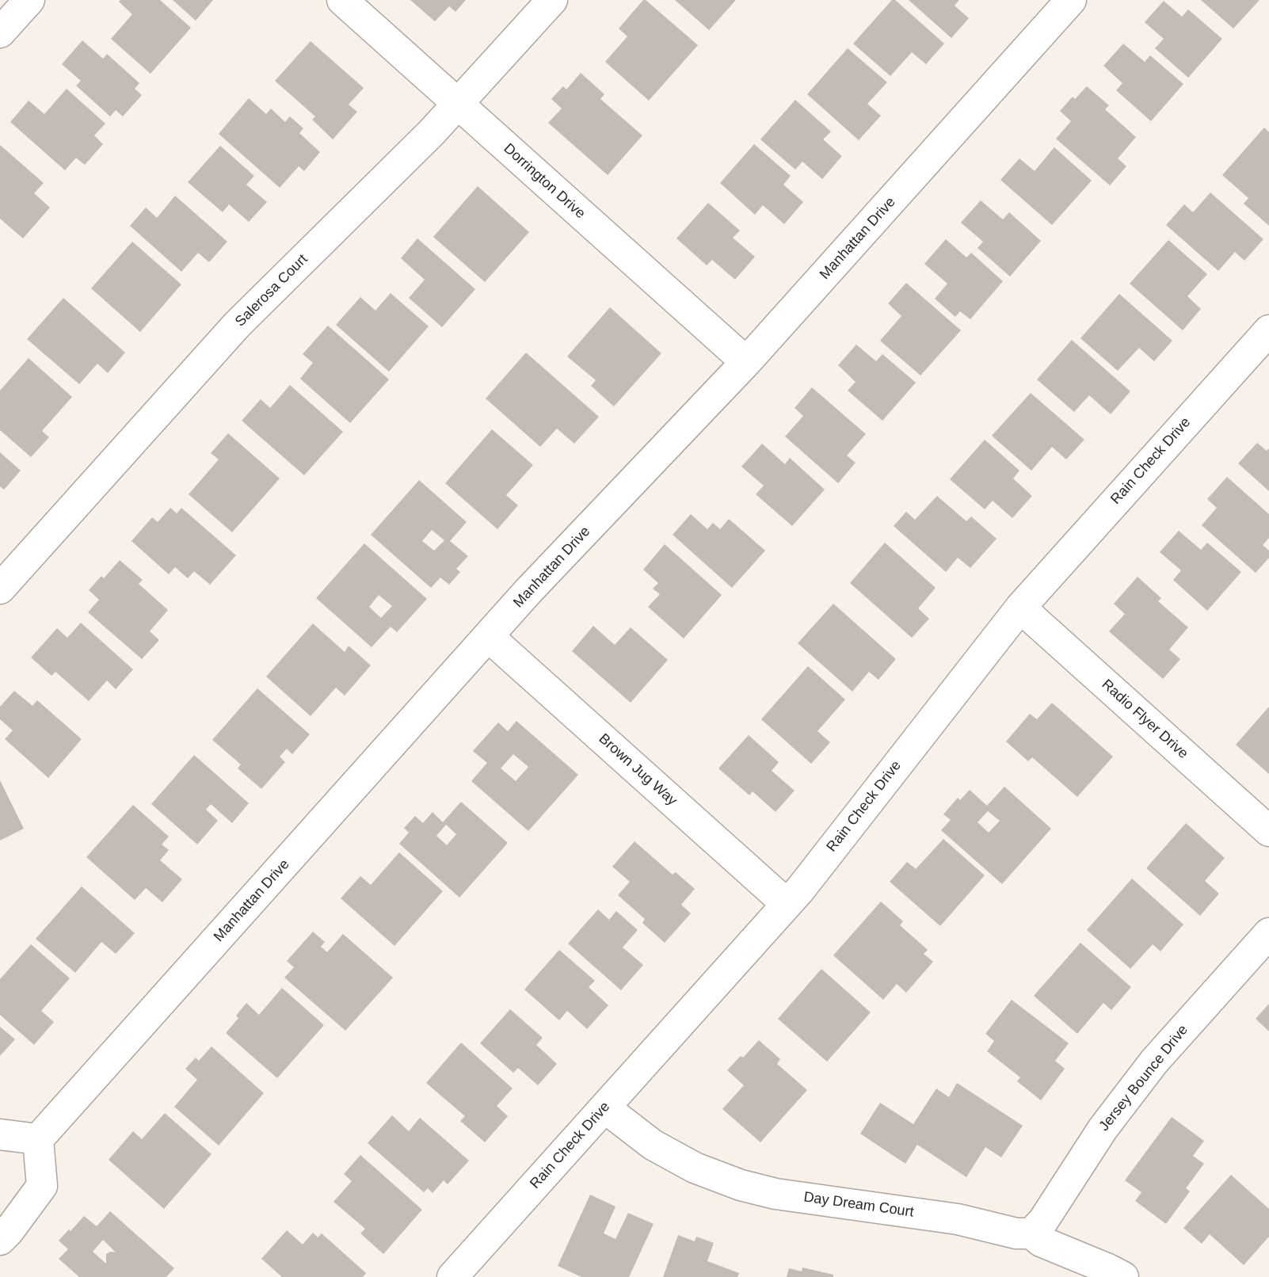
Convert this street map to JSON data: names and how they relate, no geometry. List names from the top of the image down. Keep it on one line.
{"streets":{"street":["Dorrington Drive","Manhattan Drive","Salerosa Court","Rain Check Drive","Radio Flyer Drive","Brown Jug Way","Jersey Bounce Drive","Day Dream Court"]},"crossings":[["Dorrington Drive","Manhattan Drive"],["Dorrington Drive","Salerosa Court"],["Manhattan Drive","Brown Jug Way"],["Rain Check Drive","Radio Flyer Drive"],["Rain Check Drive","Brown Jug Way"],["Rain Check Drive","Day Dream Court"],["Jersey Bounce Drive","Day Dream Court"]]}
